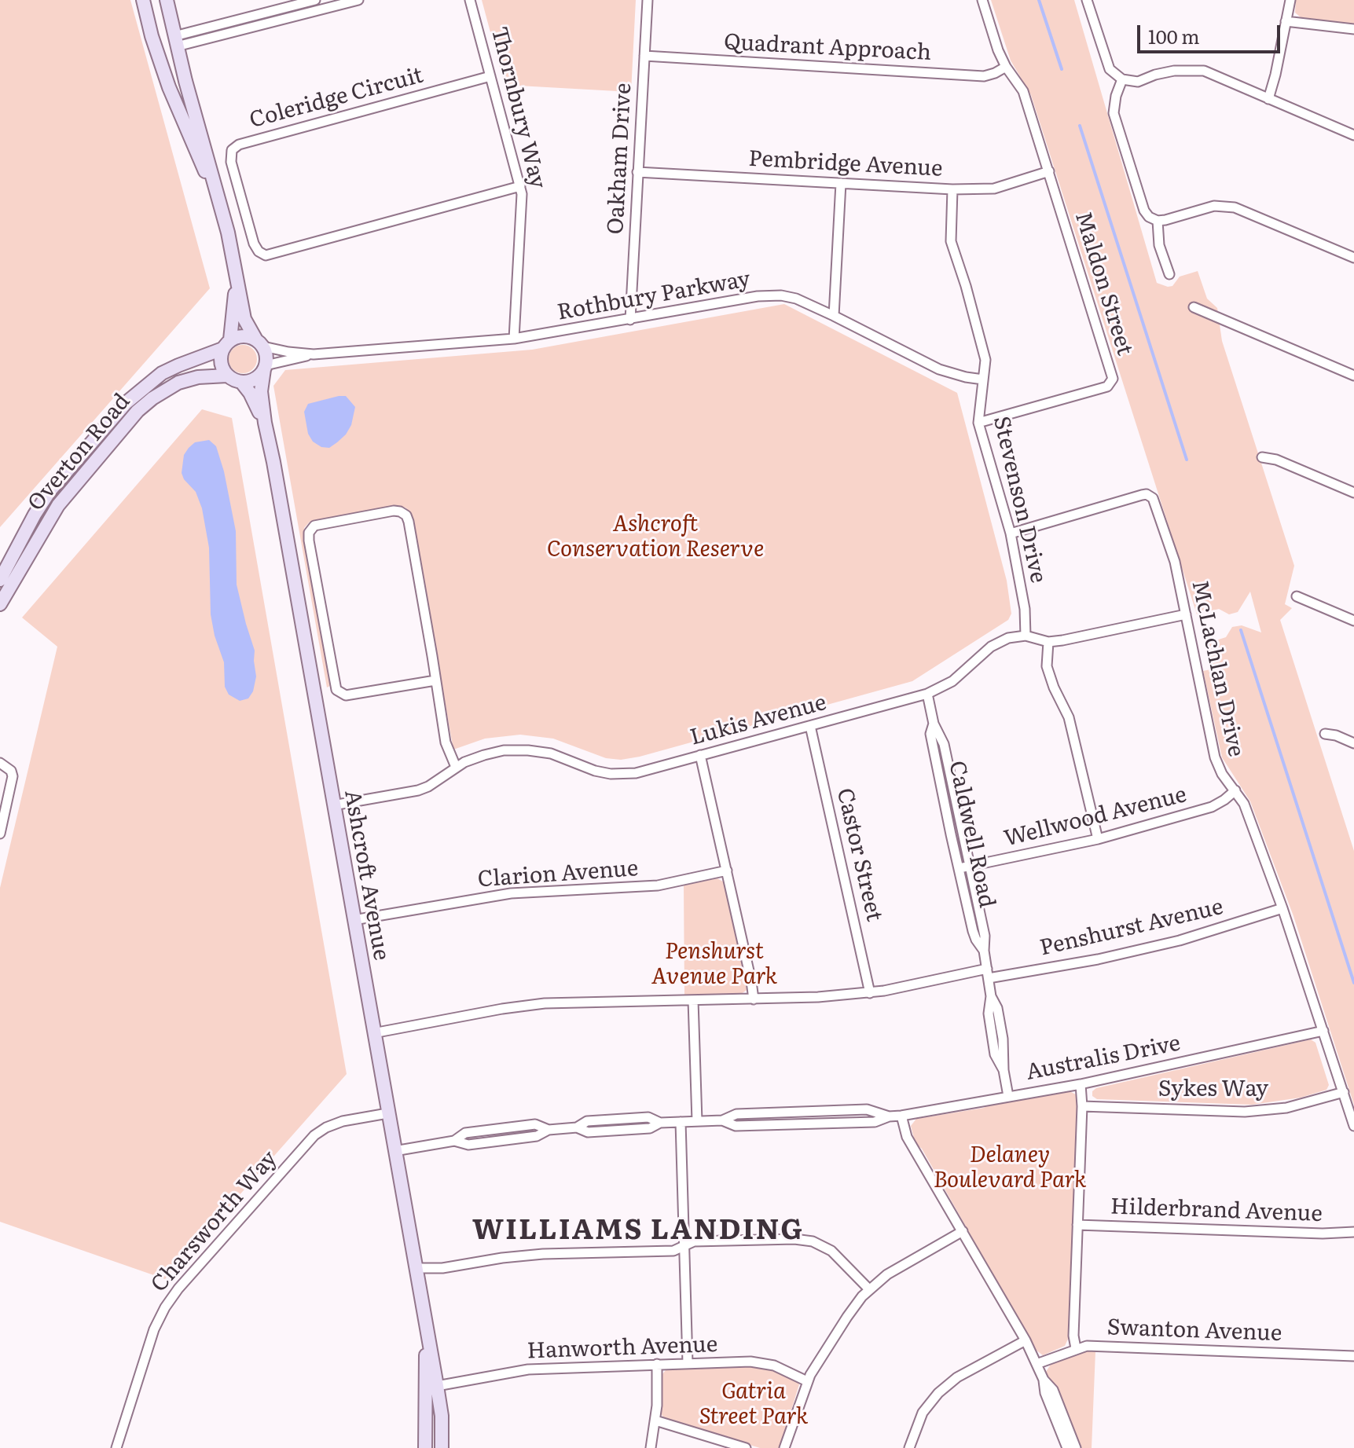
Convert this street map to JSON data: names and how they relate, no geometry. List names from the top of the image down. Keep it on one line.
{"streets":{"main road":["Overton Road","Ashcroft Avenue"],"street":["Quadrant Approach","Coleridge Circuit","Thornbury Way","Oakham Drive","Pembridge Avenue","Maldon Street","Rothbury Parkway","Stevenson Drive","McLachlan Drive","Lukis Avenue","Wellwood Avenue","Caldwell Road","Castor Street","Clarion Avenue","Penshurst Avenue","Australis Drive","Sykes Way","Hilderbrand Avenue","Charsworth Way","Swanton Avenue","Hanworth Avenue"]},"crossings":[["Quadrant Approach","Oakham Drive"],["Quadrant Approach","Maldon Street"],["Coleridge Circuit","Thornbury Way"],["Thornbury Way","Rothbury Parkway"],["Oakham Drive","Pembridge Avenue"],["Oakham Drive","Rothbury Parkway"],["Pembridge Avenue","Maldon Street"],["Pembridge Avenue","Stevenson Drive"],["Maldon Street","Stevenson Drive"],["Rothbury Parkway","Overton Road"],["Rothbury Parkway","Stevenson Drive"],["Rothbury Parkway","Ashcroft Avenue"],["Overton Road","Ashcroft Avenue"],["Stevenson Drive","McLachlan Drive"],["Stevenson Drive","Lukis Avenue"],["McLachlan Drive","Wellwood Avenue"],["McLachlan Drive","Penshurst Avenue"],["McLachlan Drive","Australis Drive"],["McLachlan Drive","Sykes Way"],["Lukis Avenue","Caldwell Road"],["Lukis Avenue","Castor Street"],["Lukis Avenue","Ashcroft Avenue"],["Wellwood Avenue","Caldwell Road"],["Caldwell Road","Penshurst Avenue"],["Caldwell Road","Australis Drive"],["Castor Street","Penshurst Avenue"],["Clarion Avenue","Ashcroft Avenue"],["Ashcroft Avenue","Penshurst Avenue"],["Ashcroft Avenue","Australis Drive"],["Ashcroft Avenue","Charsworth Way"],["Ashcroft Avenue","Hanworth Avenue"]],"districts":["WILLIAMS LANDING"],"parks":["Ashcroft Conservation Reserve","Penshurst Avenue Park","Delaney Boulevard Park","Gatria Street Park"],"scale_bar":"100 m"}
